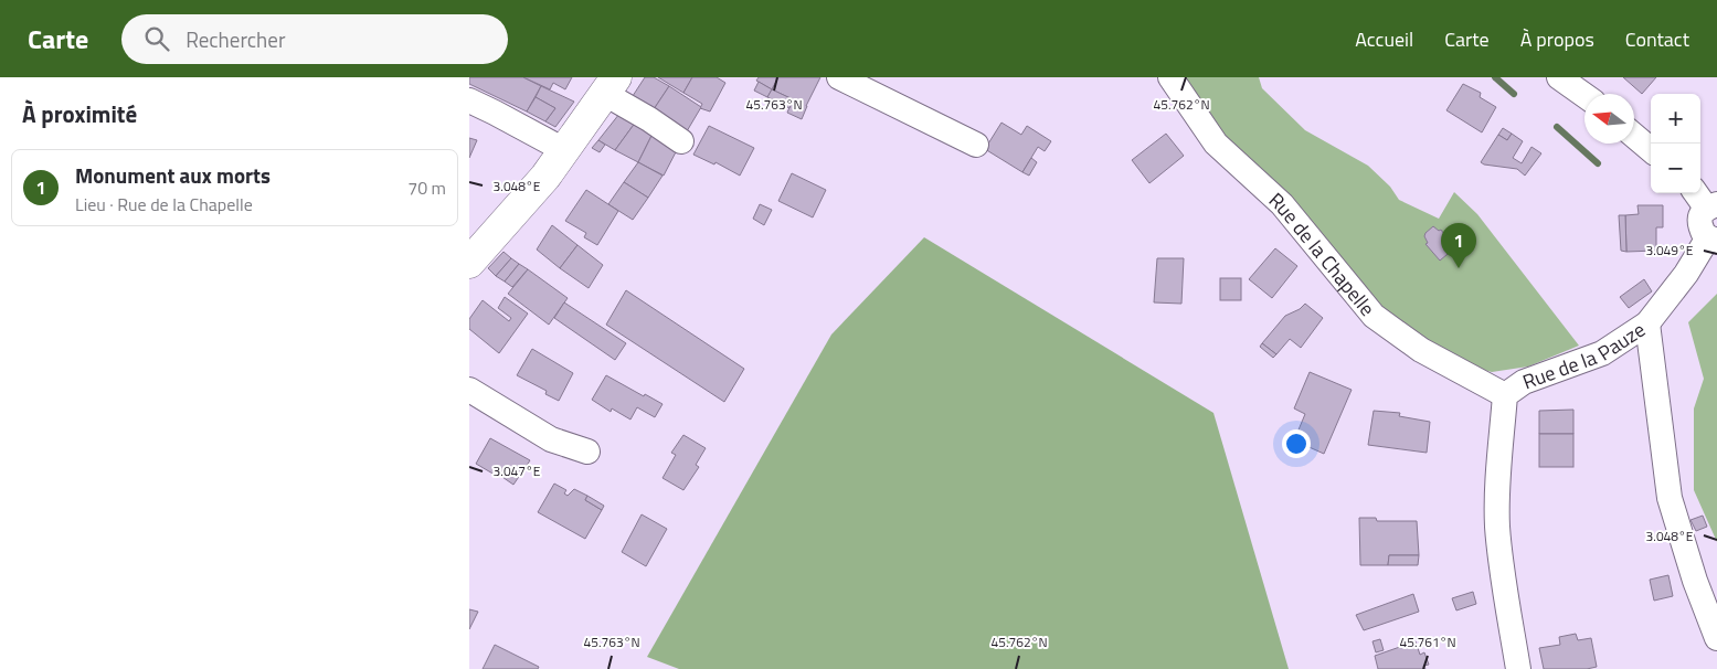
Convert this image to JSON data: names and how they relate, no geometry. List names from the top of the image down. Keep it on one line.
{"streets":{"street":["Rue de la Chapelle","Rue de la Pauze"]},"crossings":[["Rue de la Chapelle","Rue de la Pauze"]],"north":"left","page":{"header":"Carte","search":"Rechercher","nav":["Accueil","Carte","À propos","Contact"],"heading":"À proximité","map_buttons":["+","−"],"list":[{"mark":"1","name":"Monument aux morts","note":"Lieu · Rue de la Chapelle","value":"70 m"}],"pins":"1"},"coordinates":["45.763°N","45.762°N","3.048°E","3.049°E","3.047°E","45.761°N"]}
